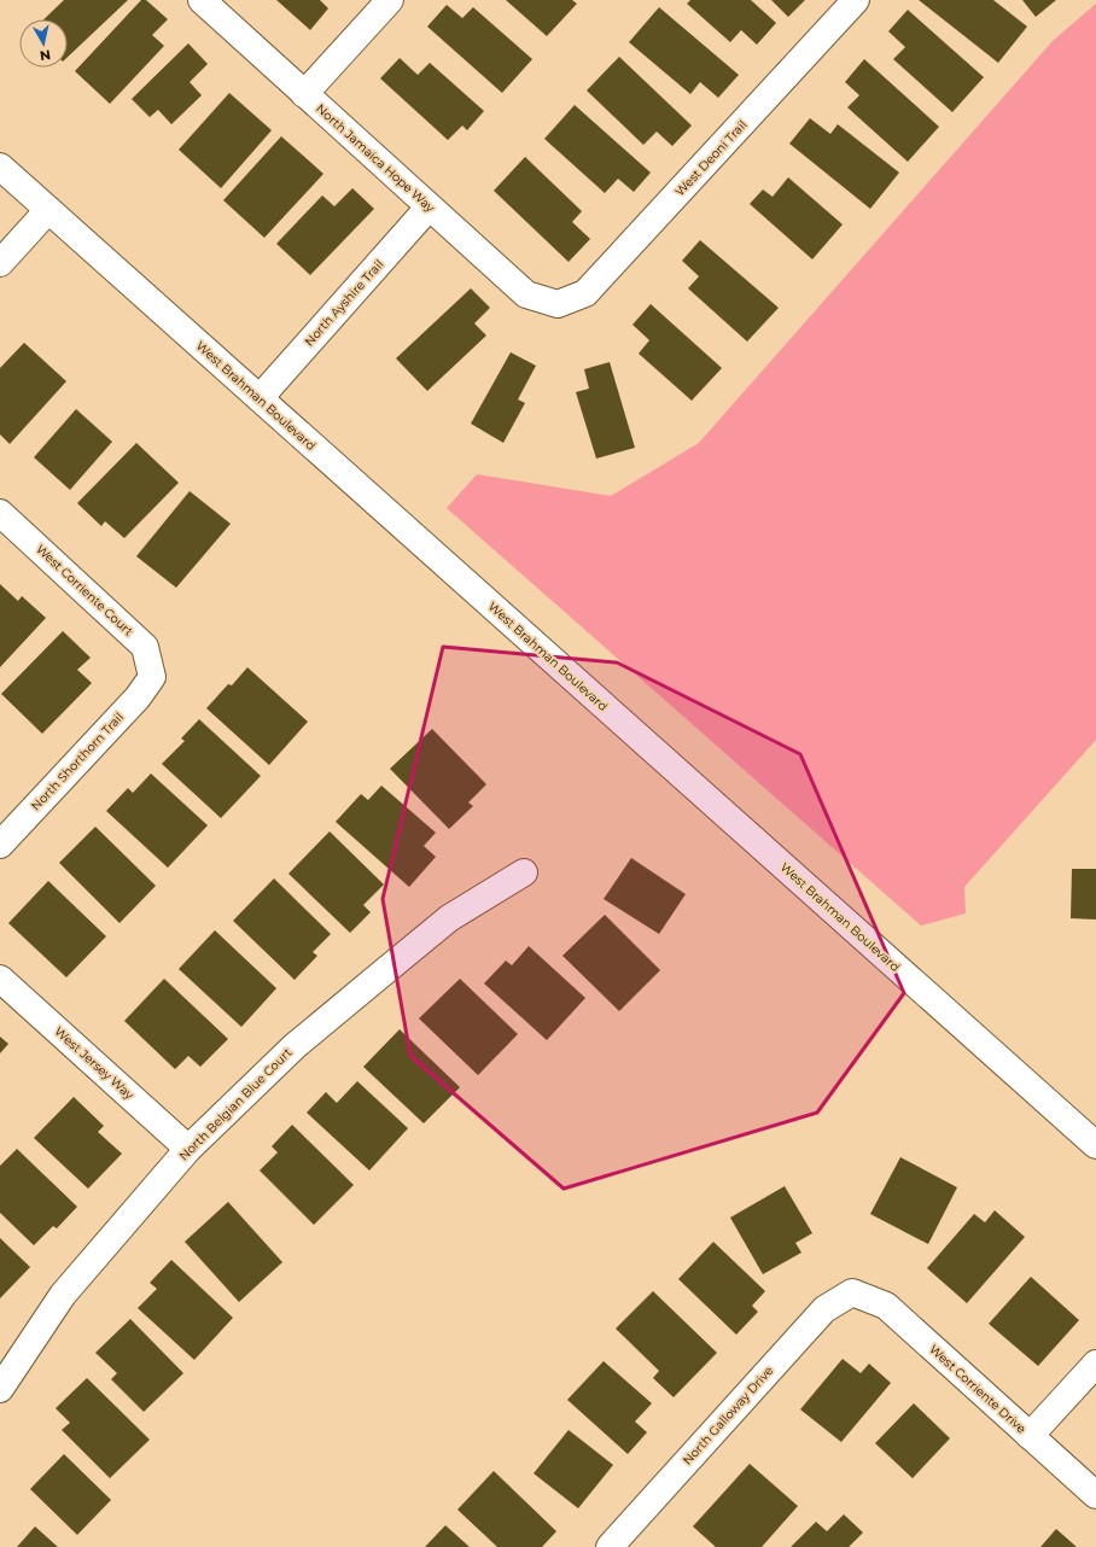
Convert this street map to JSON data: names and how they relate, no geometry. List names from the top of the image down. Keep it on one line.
{"streets":{"street":["North Jamaica Hope Way","West Deoni Trail","North Ayshire Trail","West Brahman Boulevard","West Corriente Court","North Shorthorn Trail","West Jersey Way","North Belgian Blue Court","West Corriente Drive","North Galloway Drive"]},"crossings":[["North Jamaica Hope Way","West Deoni Trail"],["North Jamaica Hope Way","North Ayshire Trail"],["North Ayshire Trail","West Brahman Boulevard"],["West Corriente Court","North Shorthorn Trail"],["West Jersey Way","North Belgian Blue Court"],["West Corriente Drive","North Galloway Drive"]],"north":"bottom"}
